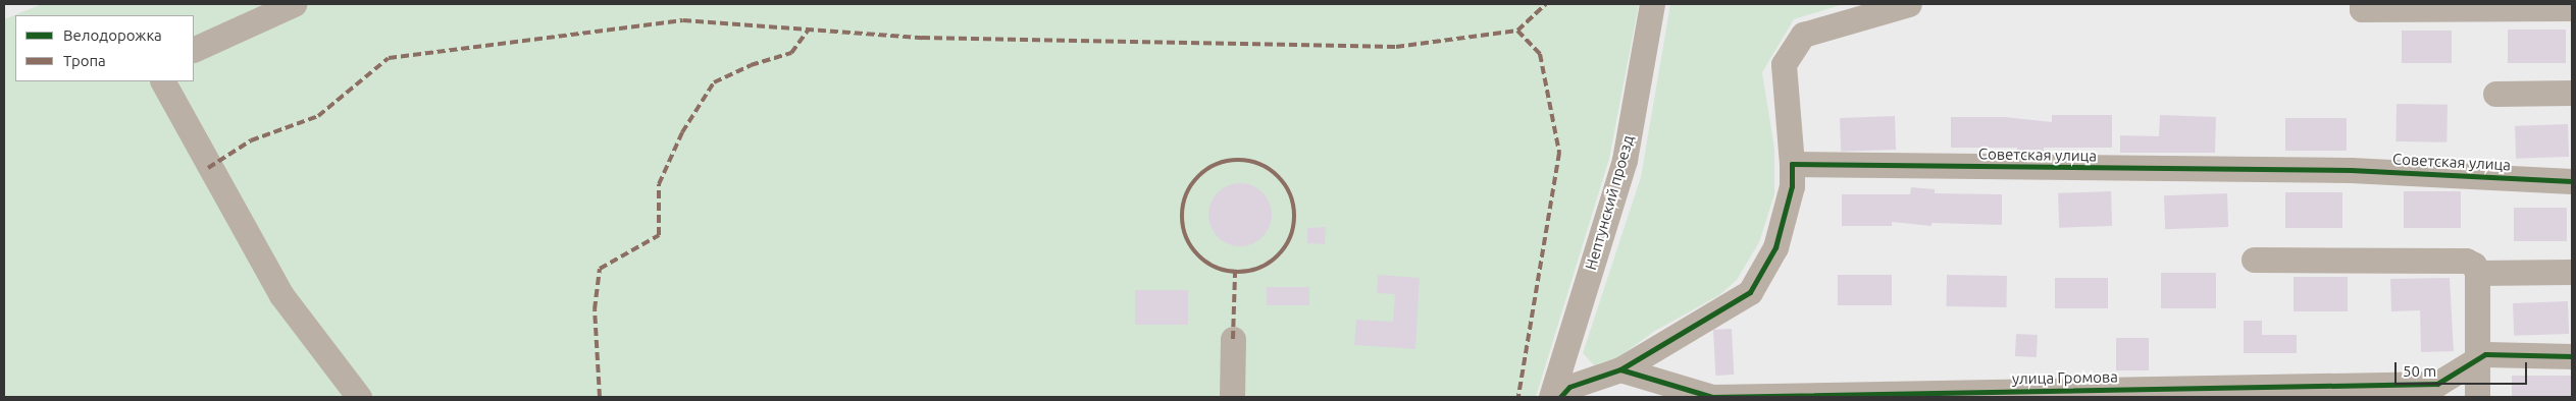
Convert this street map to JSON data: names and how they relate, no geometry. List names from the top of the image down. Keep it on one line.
{"streets":{"street":["Советская улица","Нептунский проезд","улица Громова"]},"legend":["Велодорожка","Тропа"],"scale_bar":"50 m"}
